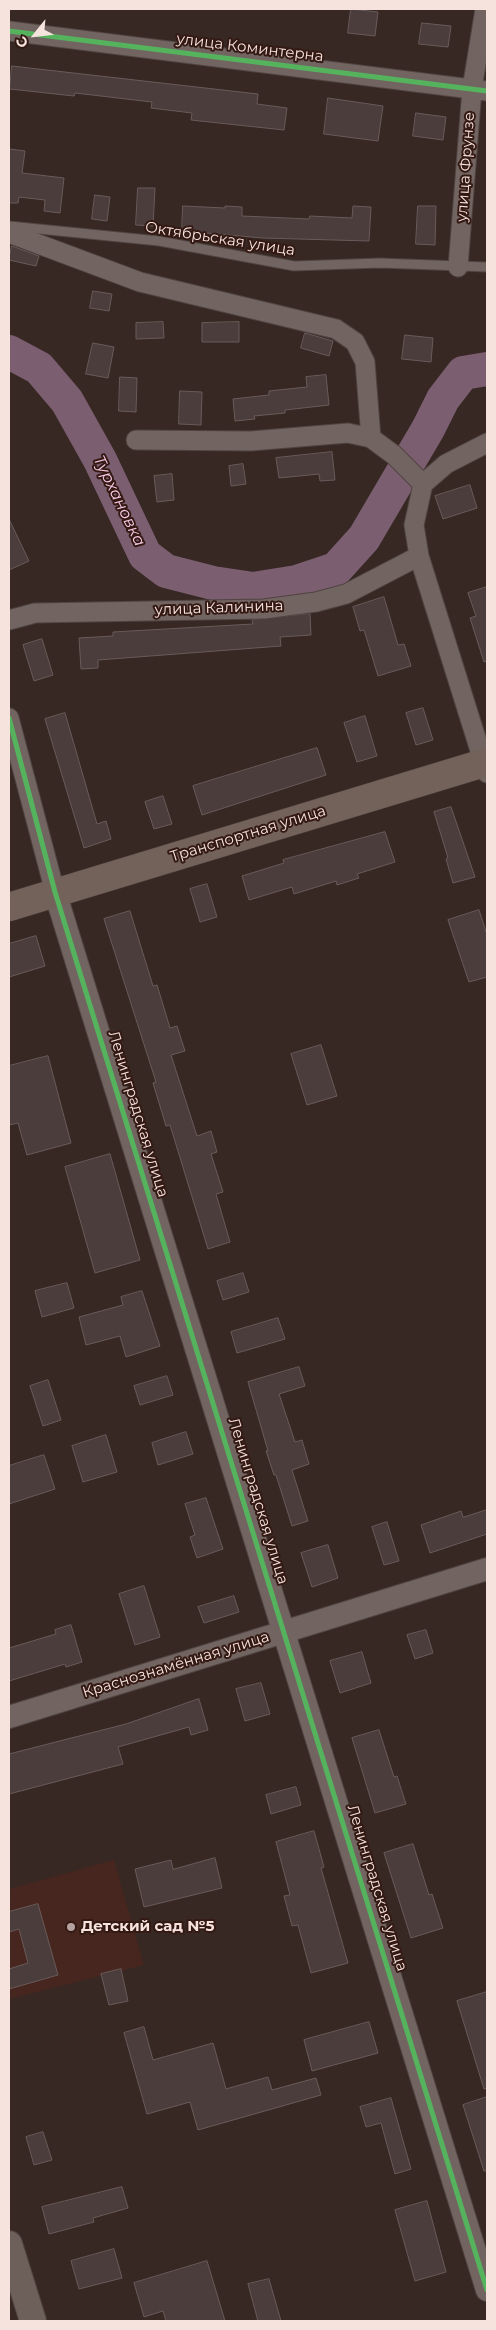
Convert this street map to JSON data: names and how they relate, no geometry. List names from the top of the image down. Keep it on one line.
{"streets":{"main road":["Транспортная улица"],"street":["улица Коминтерна","улица Фрунзе","улица Калинина","Ленинградская улица","Краснознамённая улица"],"lane":["Октябрьская улица"]},"crossings":[["улица Коминтерна","улица Фрунзе"],["улица Фрунзе","Октябрьская улица"],["Транспортная улица","Ленинградская улица"],["Ленинградская улица","Краснознамённая улица"]],"water":["Турхановка"],"places":["Детский сад №5"],"north":"bottom left"}
